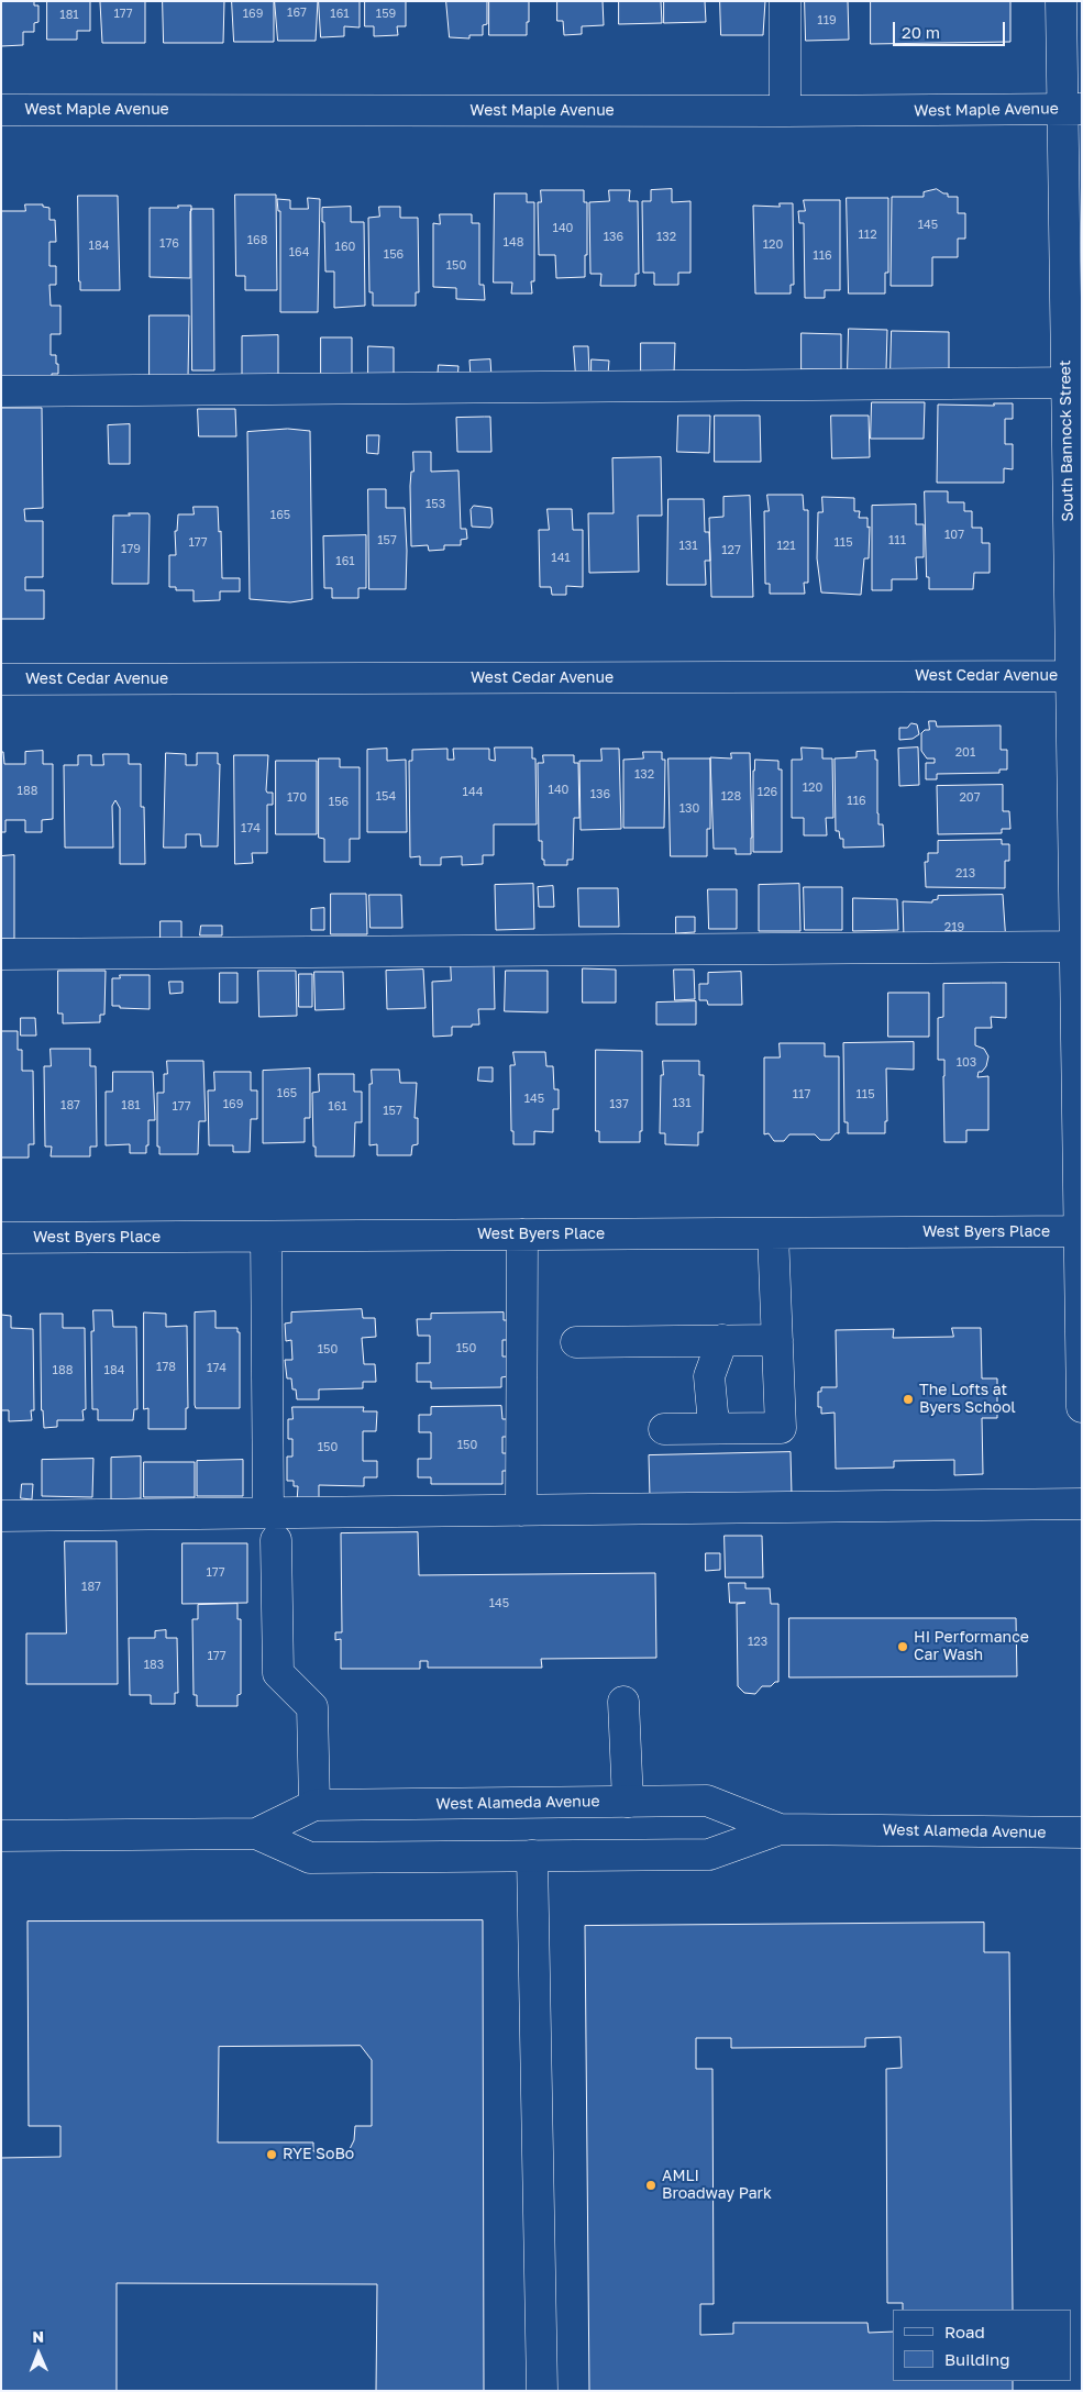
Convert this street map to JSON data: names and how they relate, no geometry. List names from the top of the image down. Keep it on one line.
{"streets":{"street":["West Maple Avenue","South Bannock Street","West Cedar Avenue","West Byers Place","West Alameda Avenue"]},"crossings":[["West Maple Avenue","South Bannock Street"],["South Bannock Street","West Cedar Avenue"],["South Bannock Street","West Byers Place"]],"places":["The Lofts at Byers School","HI Performance Car Wash","RYE SoBo","AMLI Broadway Park"],"house_numbers":["167","177","169","161","159","181","119","145","140","112","136","132","168","148","176","120","184","160","164","156","116","150","153","165","107","157","111","177","115","131","121","179","127","141","161","201","132","120","140","188","144","126","136","154","128","170","207","116","156","130","174","213","219","103","165","117","115","145","131","169","137","187","181","177","161","157","150","150","178","174","188","184","150","150","177","187","145","123","177","183"],"legend":["Road","Building"],"scale_bar":"20 m","north":"top"}
